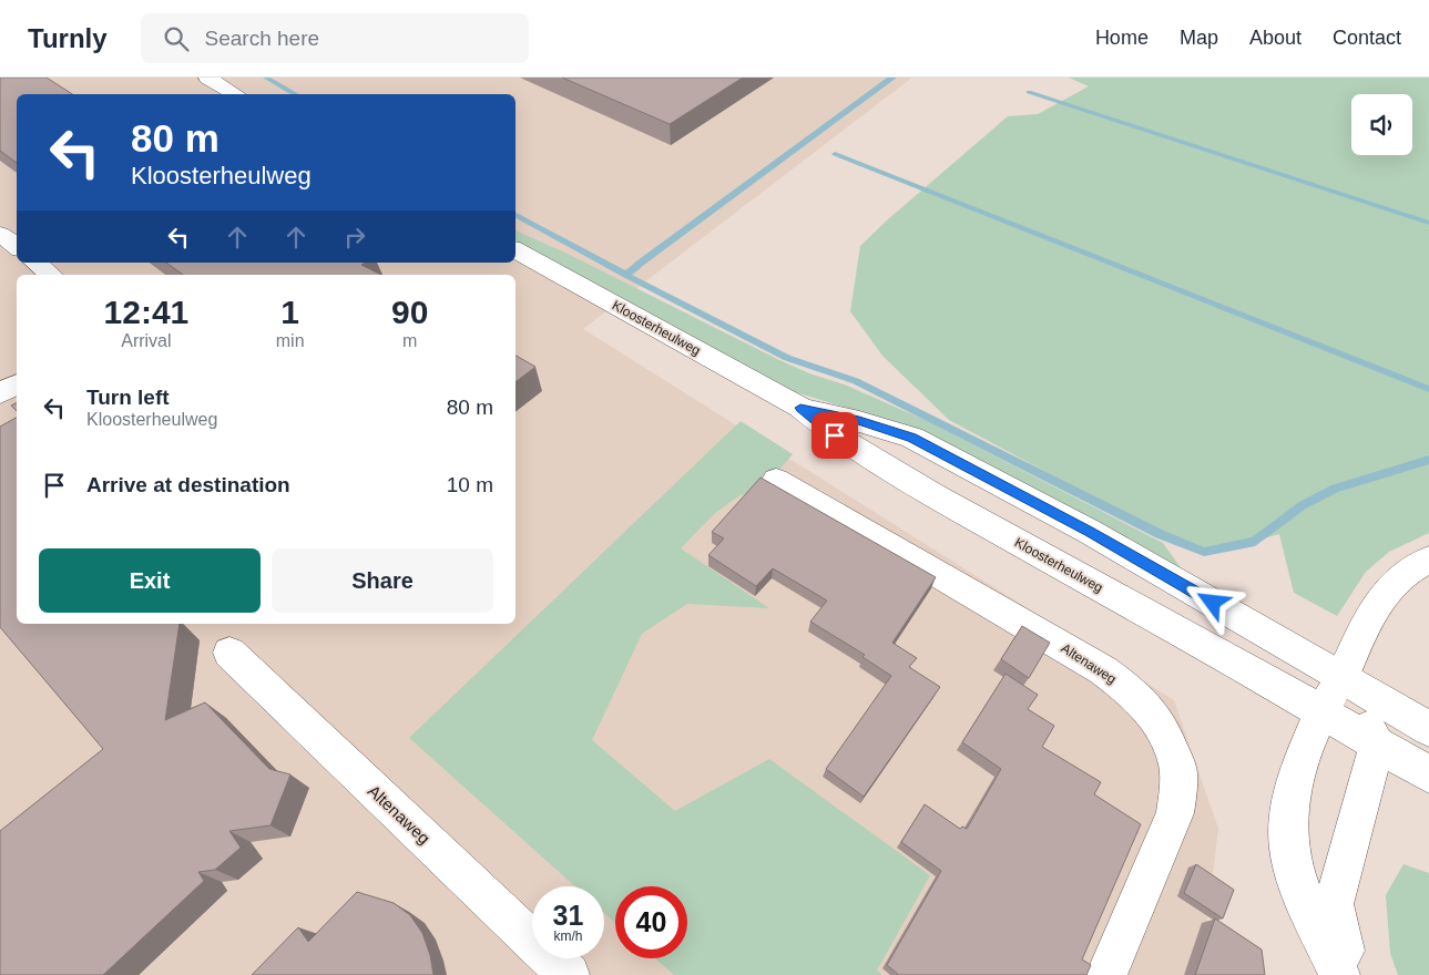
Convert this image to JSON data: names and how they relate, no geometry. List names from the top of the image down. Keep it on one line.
{"streets":{"main road":["Kloosterheulweg","Altenaweg"]},"page":{"header":"Turnly","search":"Search here","nav":["Home","Map","About","Contact"],"turn":["80 m","Kloosterheulweg"],"eta":["12:41","Arrival","1","min","90","m"],"list":[{"name":"Turn left","note":"Kloosterheulweg","value":"80 m"},{"name":"Arrive at destination","value":"10 m"}],"buttons":["Exit","Share"],"speed":"31 km/h","limit":"40"}}
